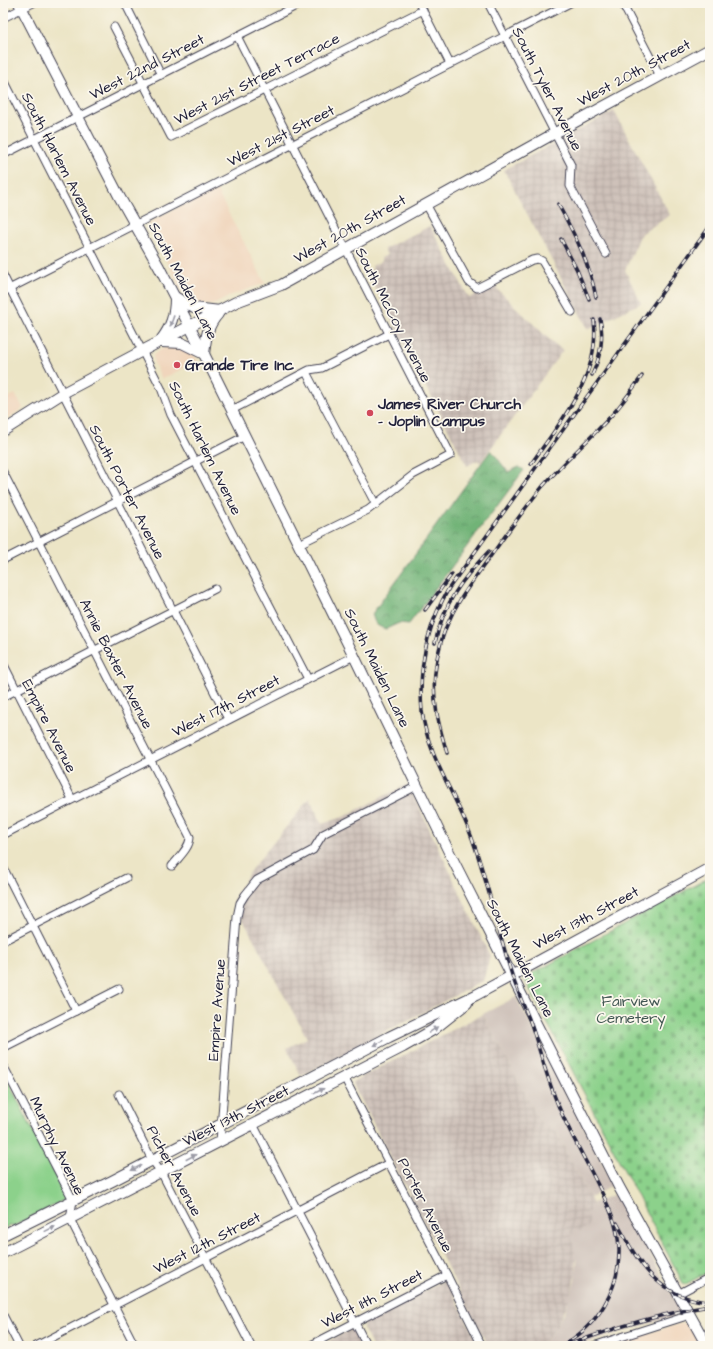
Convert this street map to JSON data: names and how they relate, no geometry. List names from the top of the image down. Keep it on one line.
{"streets":{"main road":["West 20th Street","South Maiden Lane","West 13th Street"],"street":["West 22nd Street","West 21st Street Terrace","South Tyler Avenue","West 21st Street","South Harlem Avenue","South McCoy Avenue","South Porter Avenue","Annie Baxter Avenue","West 17th Street","Empire Avenue","Murphy Avenue","Picher Avenue","Porter Avenue","West 12th Street","West 11th Street"]},"crossings":[["West 22nd Street","West 21st Street Terrace"],["West 22nd Street","South Harlem Avenue"],["West 22nd Street","South Maiden Lane"],["West 22nd Street","South McCoy Avenue"],["West 20th Street","South Tyler Avenue"],["West 20th Street","South Harlem Avenue"],["West 20th Street","South Maiden Lane"],["West 20th Street","South McCoy Avenue"],["West 20th Street","South Porter Avenue"],["West 21st Street Terrace","South McCoy Avenue"],["South Tyler Avenue","West 21st Street"],["West 21st Street","South Harlem Avenue"],["West 21st Street","South Maiden Lane"],["West 21st Street","South McCoy Avenue"],["West 21st Street","South Porter Avenue"],["South Harlem Avenue","West 17th Street"],["South Maiden Lane","West 17th Street"],["South Maiden Lane","Empire Avenue"],["South Maiden Lane","West 13th Street"],["South Porter Avenue","West 17th Street"],["Annie Baxter Avenue","West 17th Street"],["West 17th Street","Empire Avenue"],["Empire Avenue","West 13th Street"],["West 13th Street","Murphy Avenue"],["West 13th Street","Picher Avenue"],["West 13th Street","Porter Avenue"],["Murphy Avenue","West 12th Street"],["Picher Avenue","West 12th Street"],["Porter Avenue","West 12th Street"],["Porter Avenue","West 11th Street"]],"parks":["Fairview Cemetery"],"places":["Grande Tire Inc","James River Church - Joplin Campus"]}
